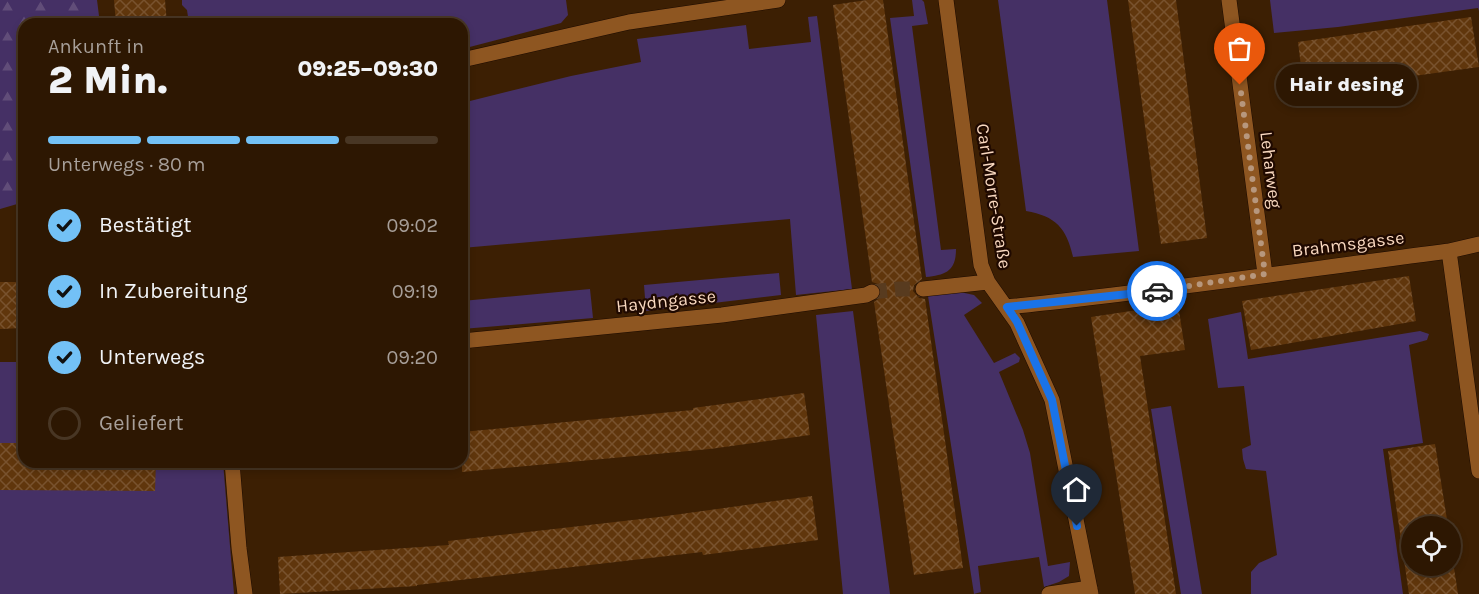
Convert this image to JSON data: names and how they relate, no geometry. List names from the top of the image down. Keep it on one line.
{"streets":{"street":["Leharweg","Carl-Morre-Straße","Brahmsgasse","Haydngasse"]},"crossings":[["Leharweg","Brahmsgasse"],["Carl-Morre-Straße","Brahmsgasse"]],"places":["Hair desing"],"page":{"heading":["2 Min.","Ankunft in","09:25–09:30"],"bubble":"Hair desing","bar":"Unterwegs · 80 m","list":[["Bestätigt","09:02"],["In Zubereitung","09:19"],["Unterwegs","09:20"],"Geliefert"]}}
